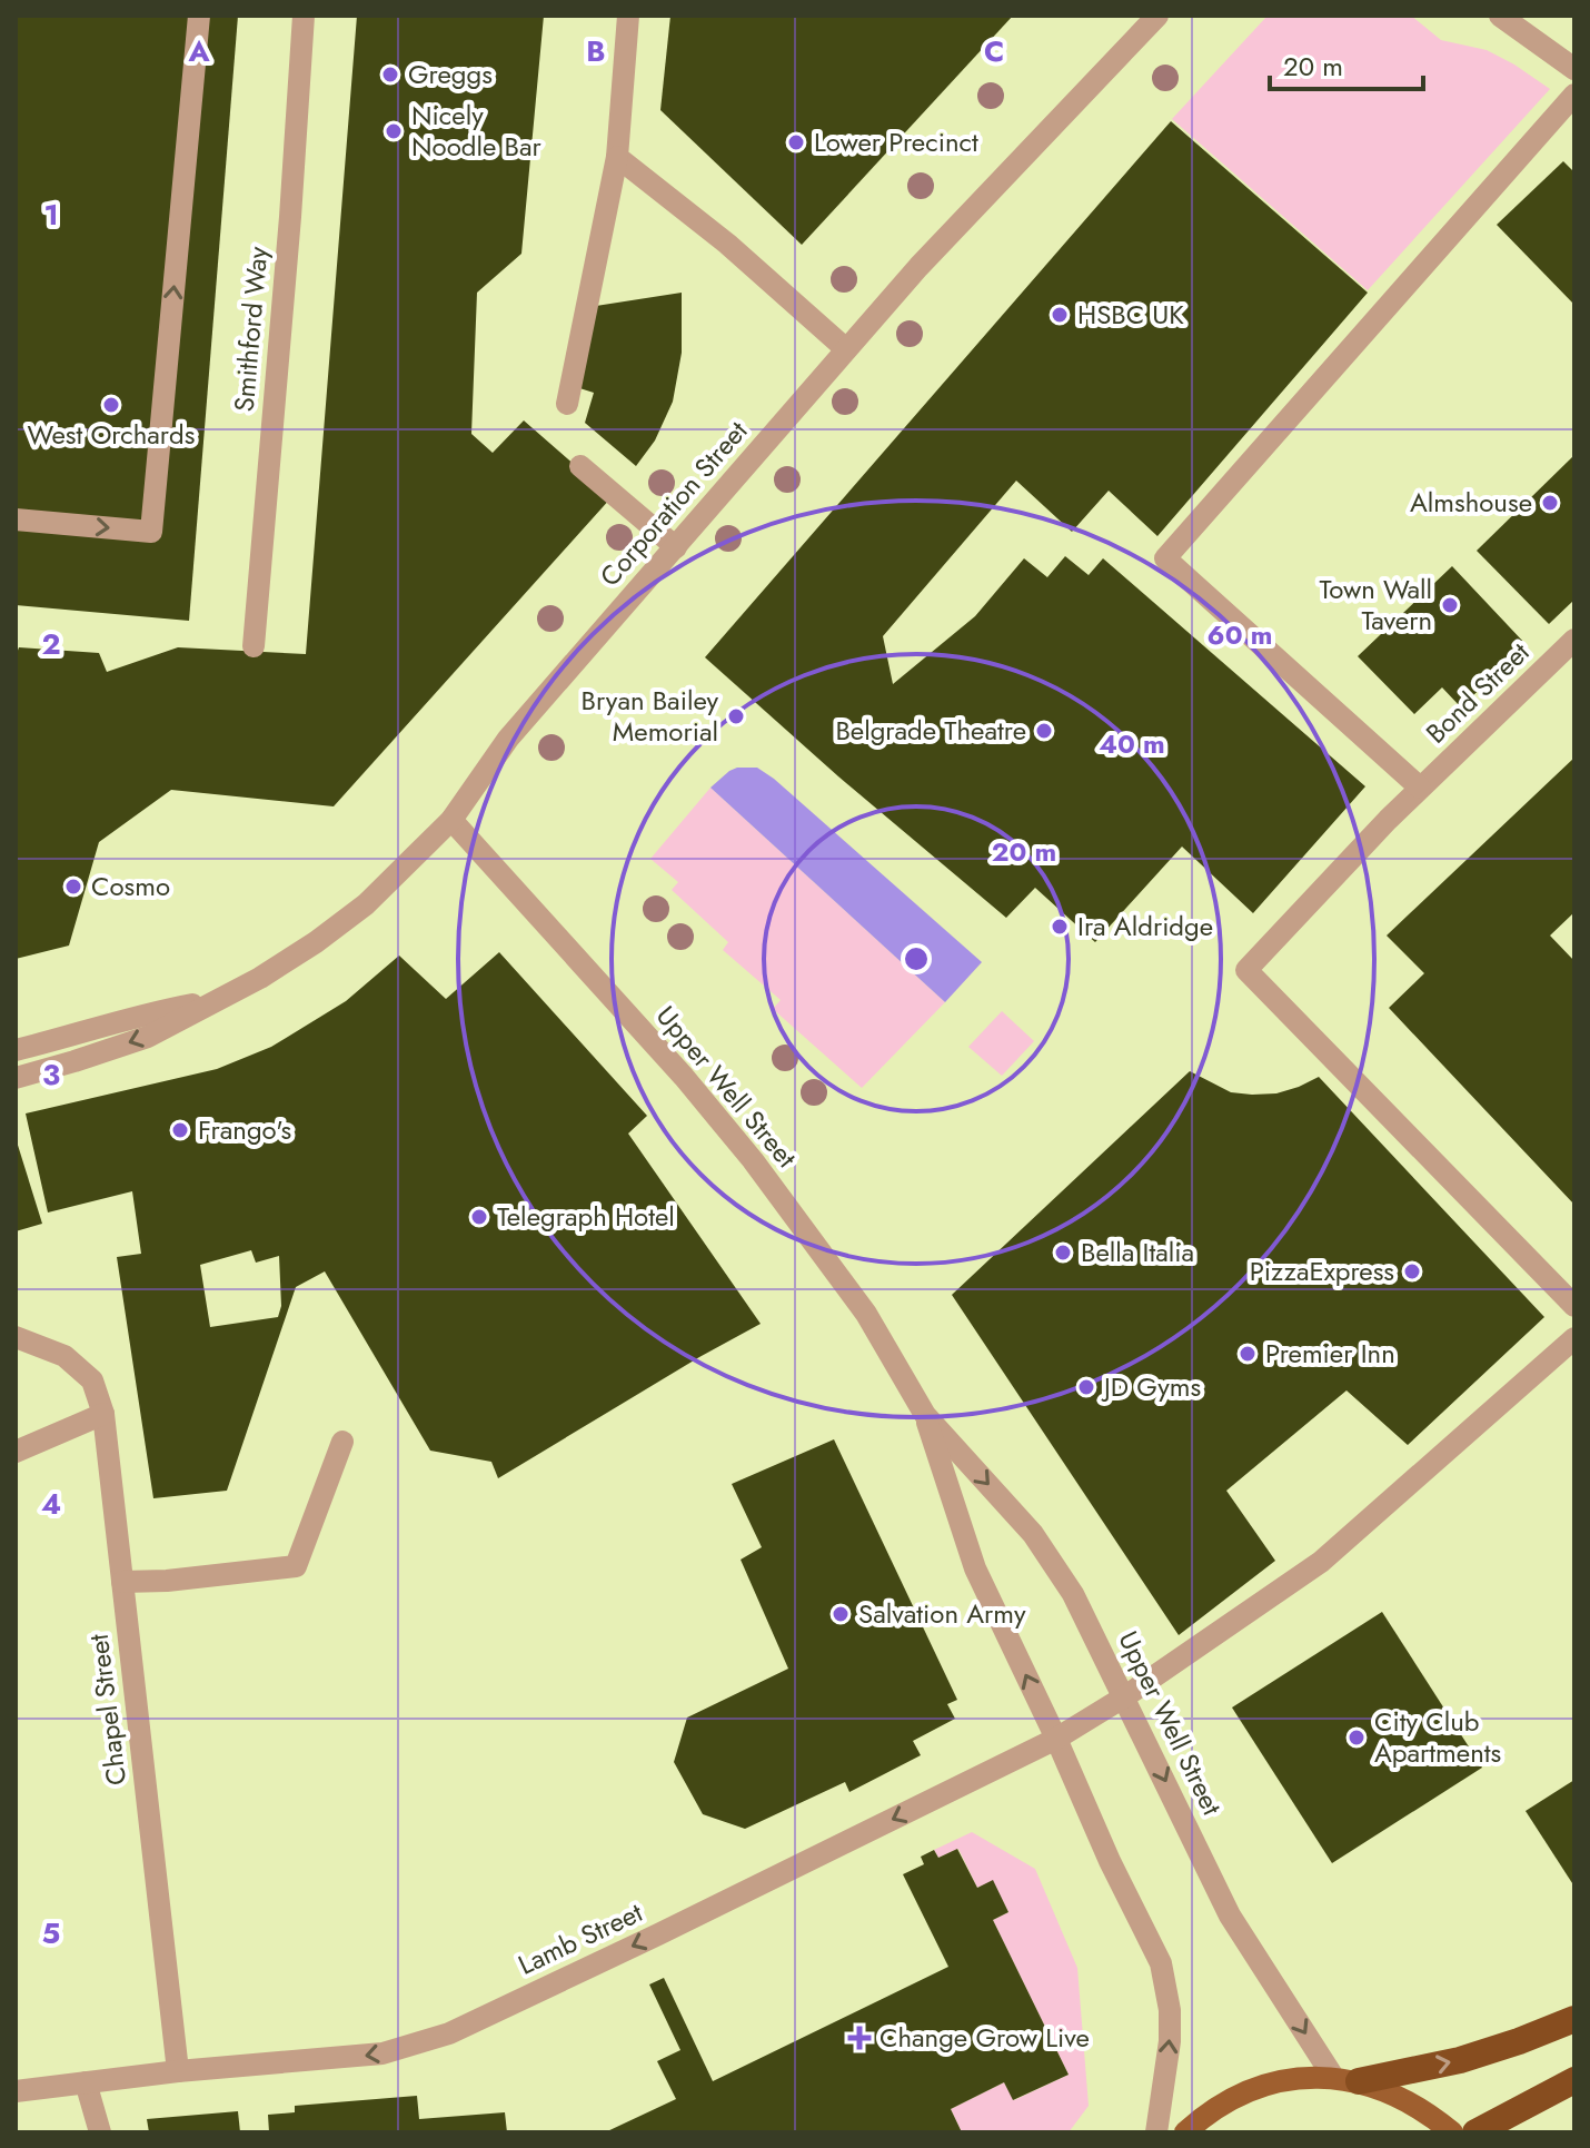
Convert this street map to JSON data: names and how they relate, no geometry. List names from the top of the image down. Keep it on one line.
{"streets":{"street":["Smithford Way","Corporation Street","Bond Street","Upper Well Street","Chapel Street","Lamb Street"]},"crossings":[["Corporation Street","Upper Well Street"],["Upper Well Street","Lamb Street"],["Chapel Street","Lamb Street"]],"one_way":["Lamb Street"],"places":{"other":["Greggs","Nicely Noodle Bar","Lower Precinct","HSBC UK","West Orchards","Almshouse","Town Wall Tavern","Bryan Bailey Memorial","Belgrade Theatre","Cosmo","Ira Aldridge","Frango's","Telegraph Hotel","Bella Italia","PizzaExpress","Premier Inn","JD Gyms","Salvation Army","City Club Apartments"],"health":["Change Grow Live"]},"scale_bar":"20 m","grid":{"columns":["A","B","C"],"rows":["1","2","3","4","5"]},"rings":["60 m","40 m","20 m"]}
